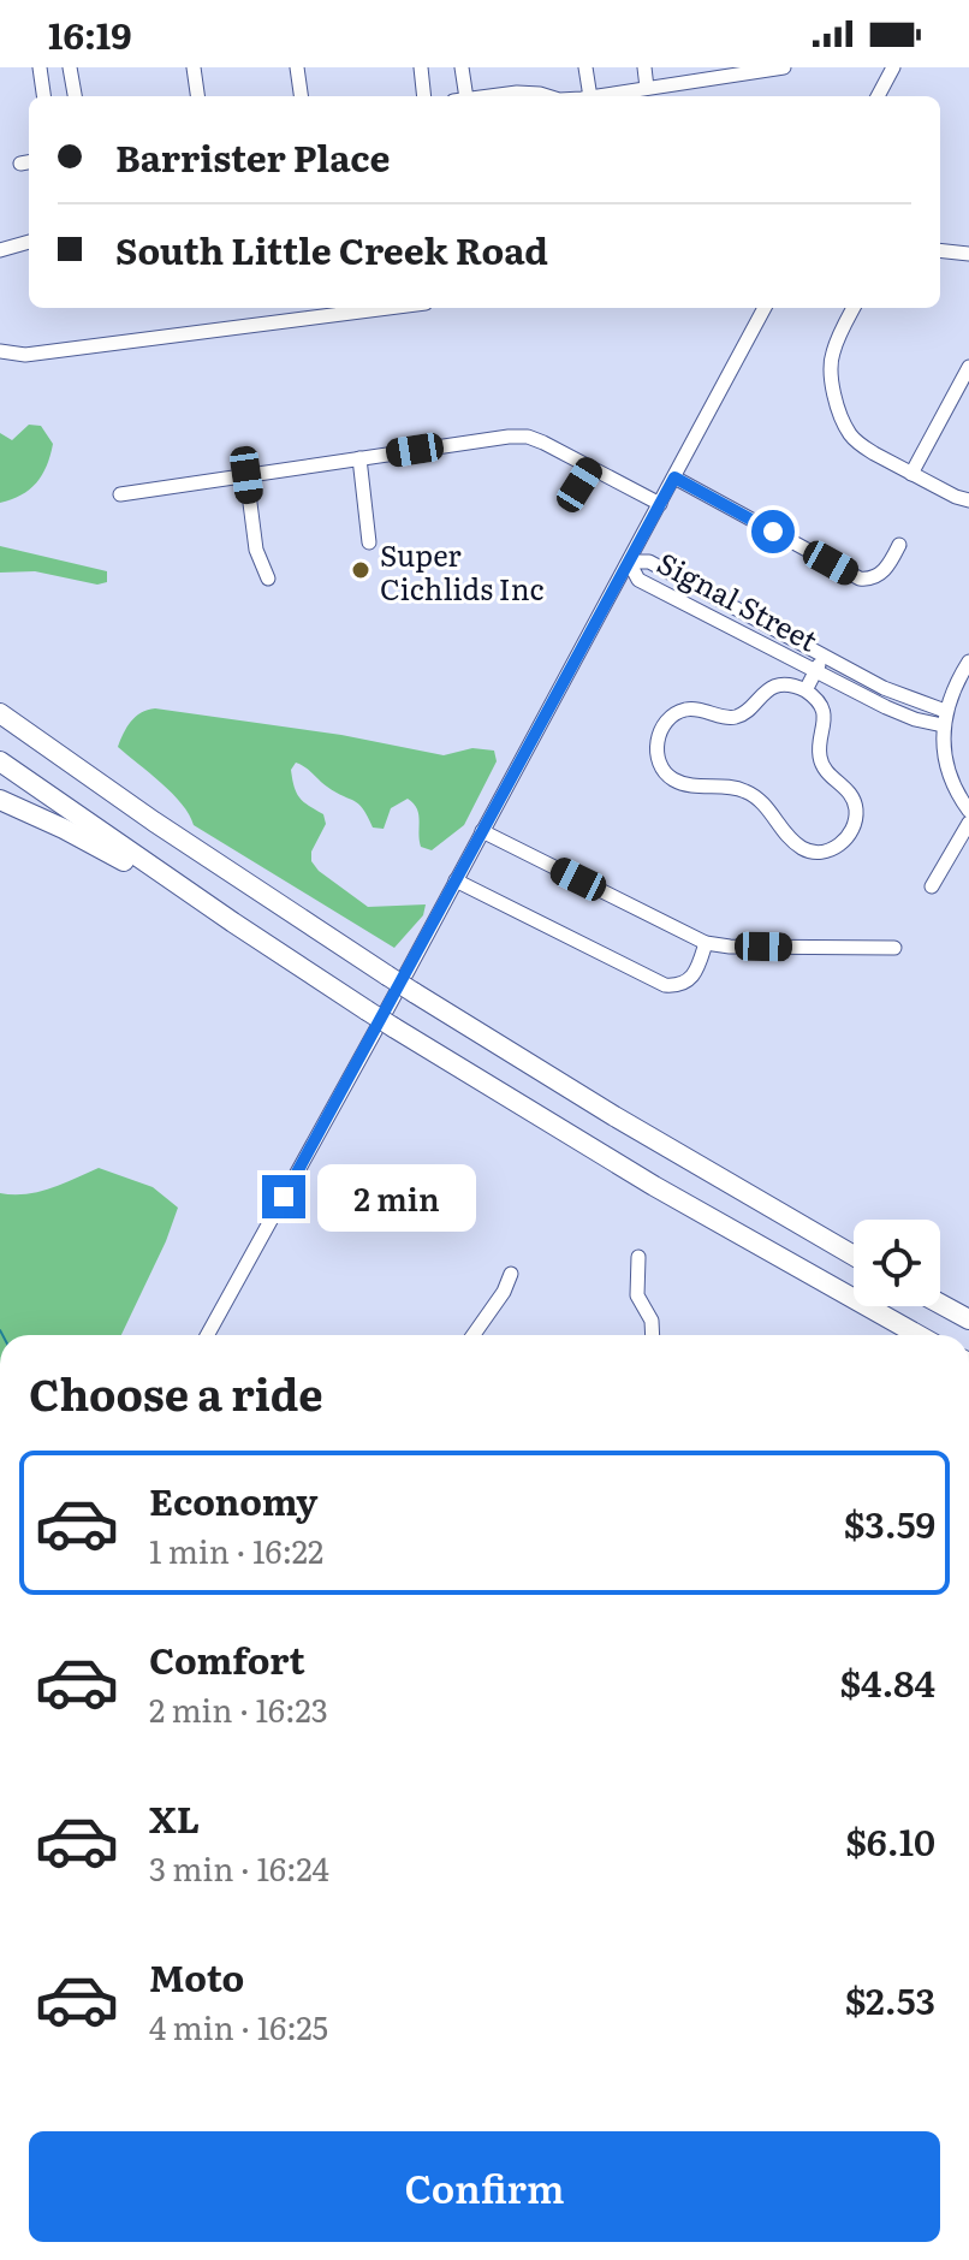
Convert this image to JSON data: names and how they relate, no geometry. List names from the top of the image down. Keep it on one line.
{"streets":{"street":["Signal Street"]},"places":["Super Cichlids Inc"],"page":{"status":"16:19","banner":["Barrister Place","South Little Creek Road"],"bubble":"2 min","heading":"Choose a ride","list":[{"name":"Economy","note":"1 min · 16:22","value":"$3.59"},{"name":"Comfort","note":"2 min · 16:23","value":"$4.84"},{"name":"XL","note":"3 min · 16:24","value":"$6.10"},{"name":"Moto","note":"4 min · 16:25","value":"$2.53"}],"buttons":"Confirm"}}
